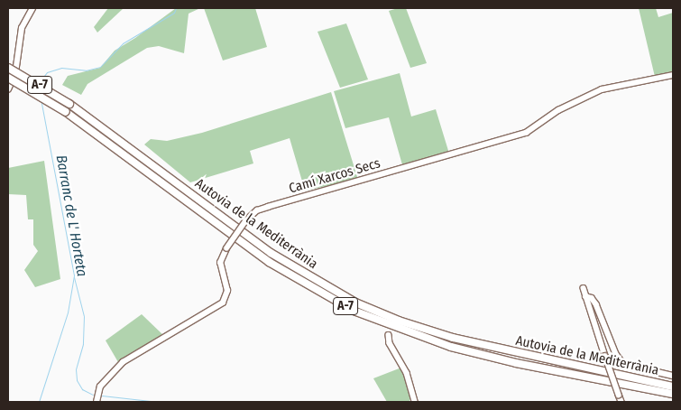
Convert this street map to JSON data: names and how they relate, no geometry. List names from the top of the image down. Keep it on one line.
{"streets":{"highway":["A-7","Autovia de la Mediterrània"],"street":["Camí Xarcos Secs"]},"water":["Barranc de L' Horteta"]}
